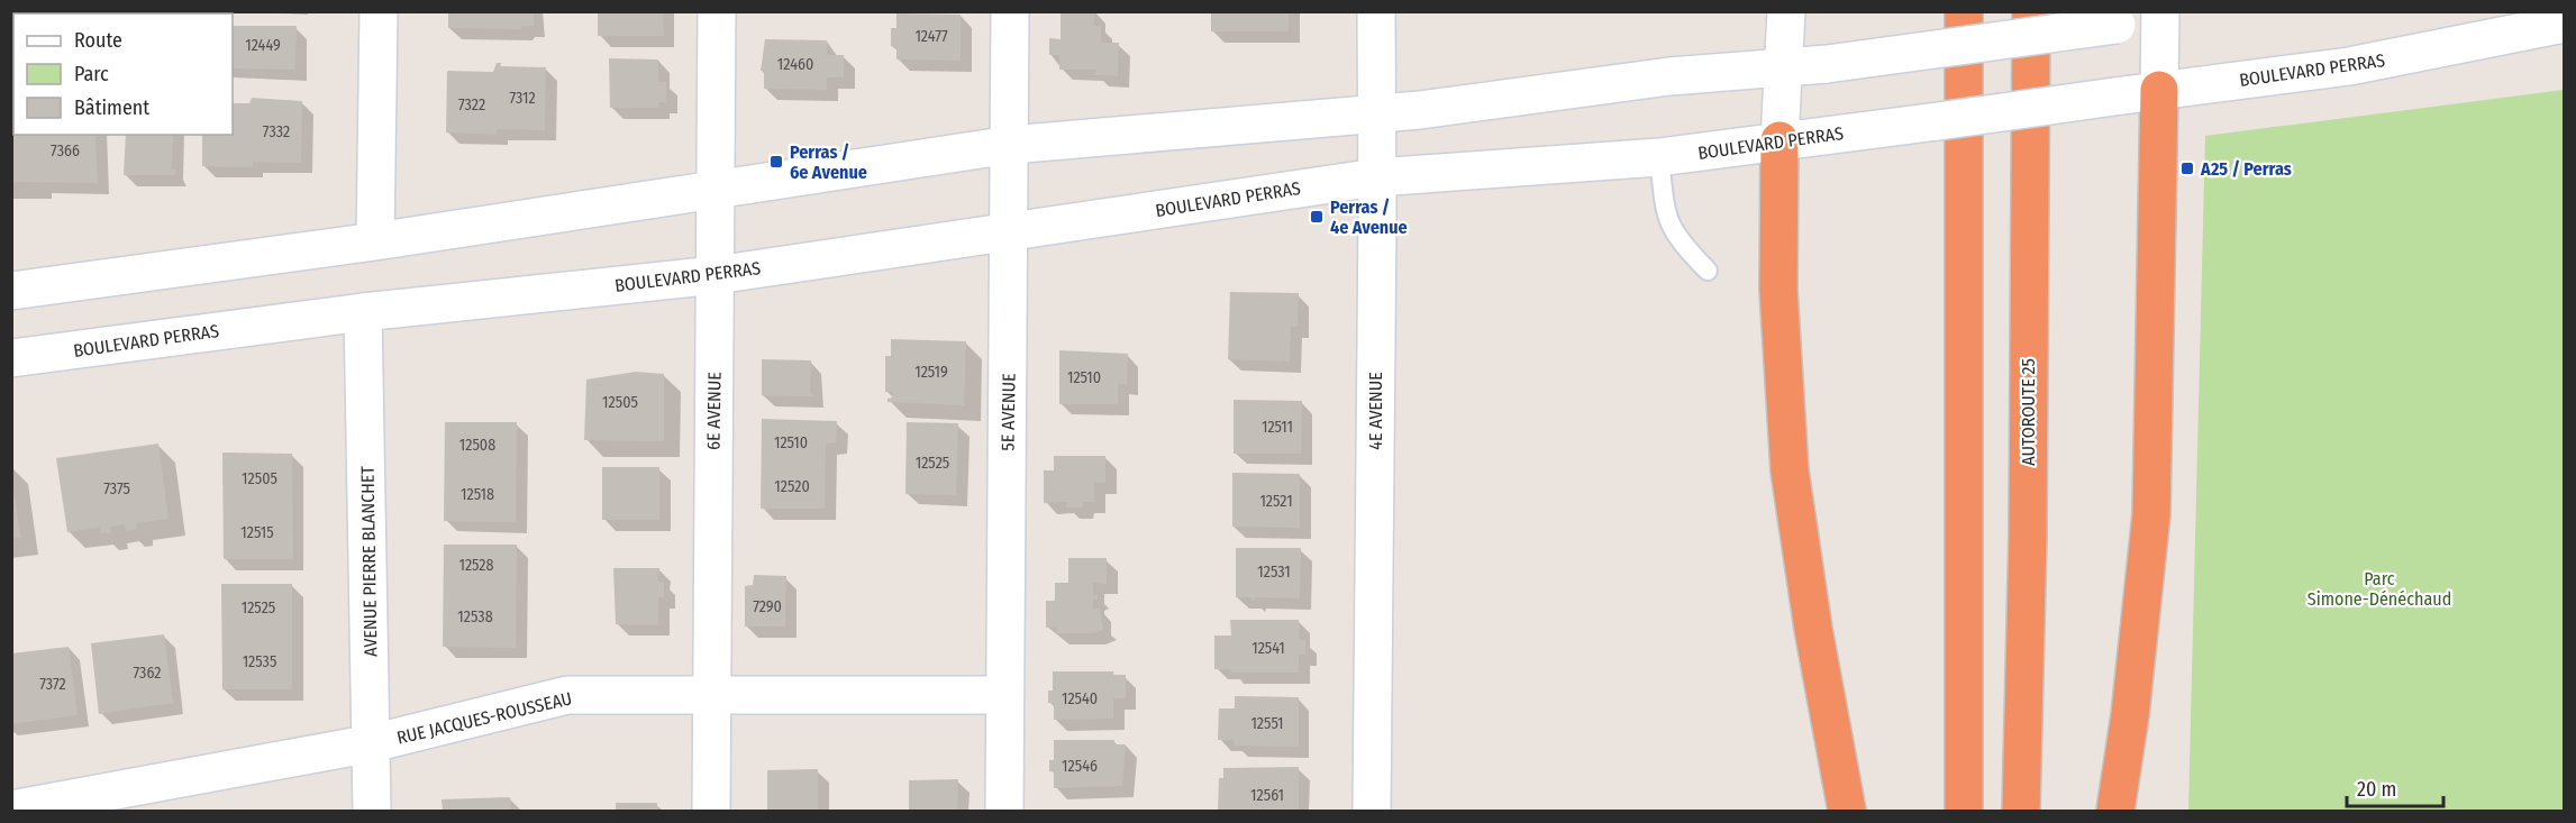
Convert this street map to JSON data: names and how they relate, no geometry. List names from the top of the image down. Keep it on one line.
{"streets":{"highway":["AUTOROUTE 25"],"main road":["BOULEVARD PERRAS","6E AVENUE","4E AVENUE","5E AVENUE","AVENUE PIERRE BLANCHET","RUE JACQUES-ROUSSEAU"]},"crossings":[["BOULEVARD PERRAS","6E AVENUE"],["BOULEVARD PERRAS","4E AVENUE"],["BOULEVARD PERRAS","5E AVENUE"],["BOULEVARD PERRAS","AVENUE PIERRE BLANCHET"],["6E AVENUE","RUE JACQUES-ROUSSEAU"],["5E AVENUE","RUE JACQUES-ROUSSEAU"],["AVENUE PIERRE BLANCHET","RUE JACQUES-ROUSSEAU"]],"parks":["Parc Simone-Dénéchaud"],"places":{"transit":["Perras / 6e Avenue","A25 / Perras","Perras / 4e Avenue"]},"house_numbers":["12477","12449","12460","7312","7322","7332","7366","12519","12510","12505","12511","12510","12508","12525","12505","12520","7375","12518","12521","12515","12528","12531","7290","12525","12538","12541","12535","7362","7372","12540","12551","12546","12561"],"legend":["Route","Parc","Bâtiment"],"scale_bar":"20 m"}
